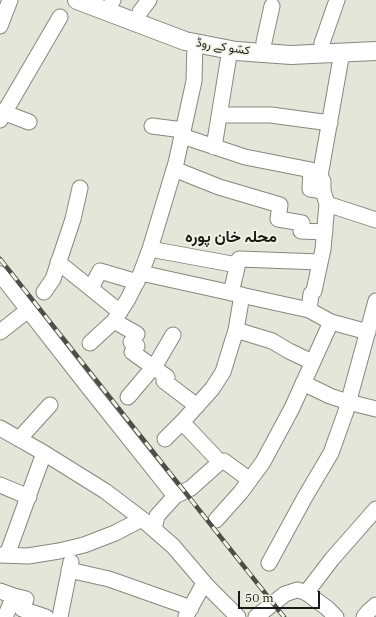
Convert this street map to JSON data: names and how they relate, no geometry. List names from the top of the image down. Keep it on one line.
{"streets":{"main road":["کسّو کے روڈ"]},"districts":["محلہ خان پورہ"],"scale_bar":"50 m"}
